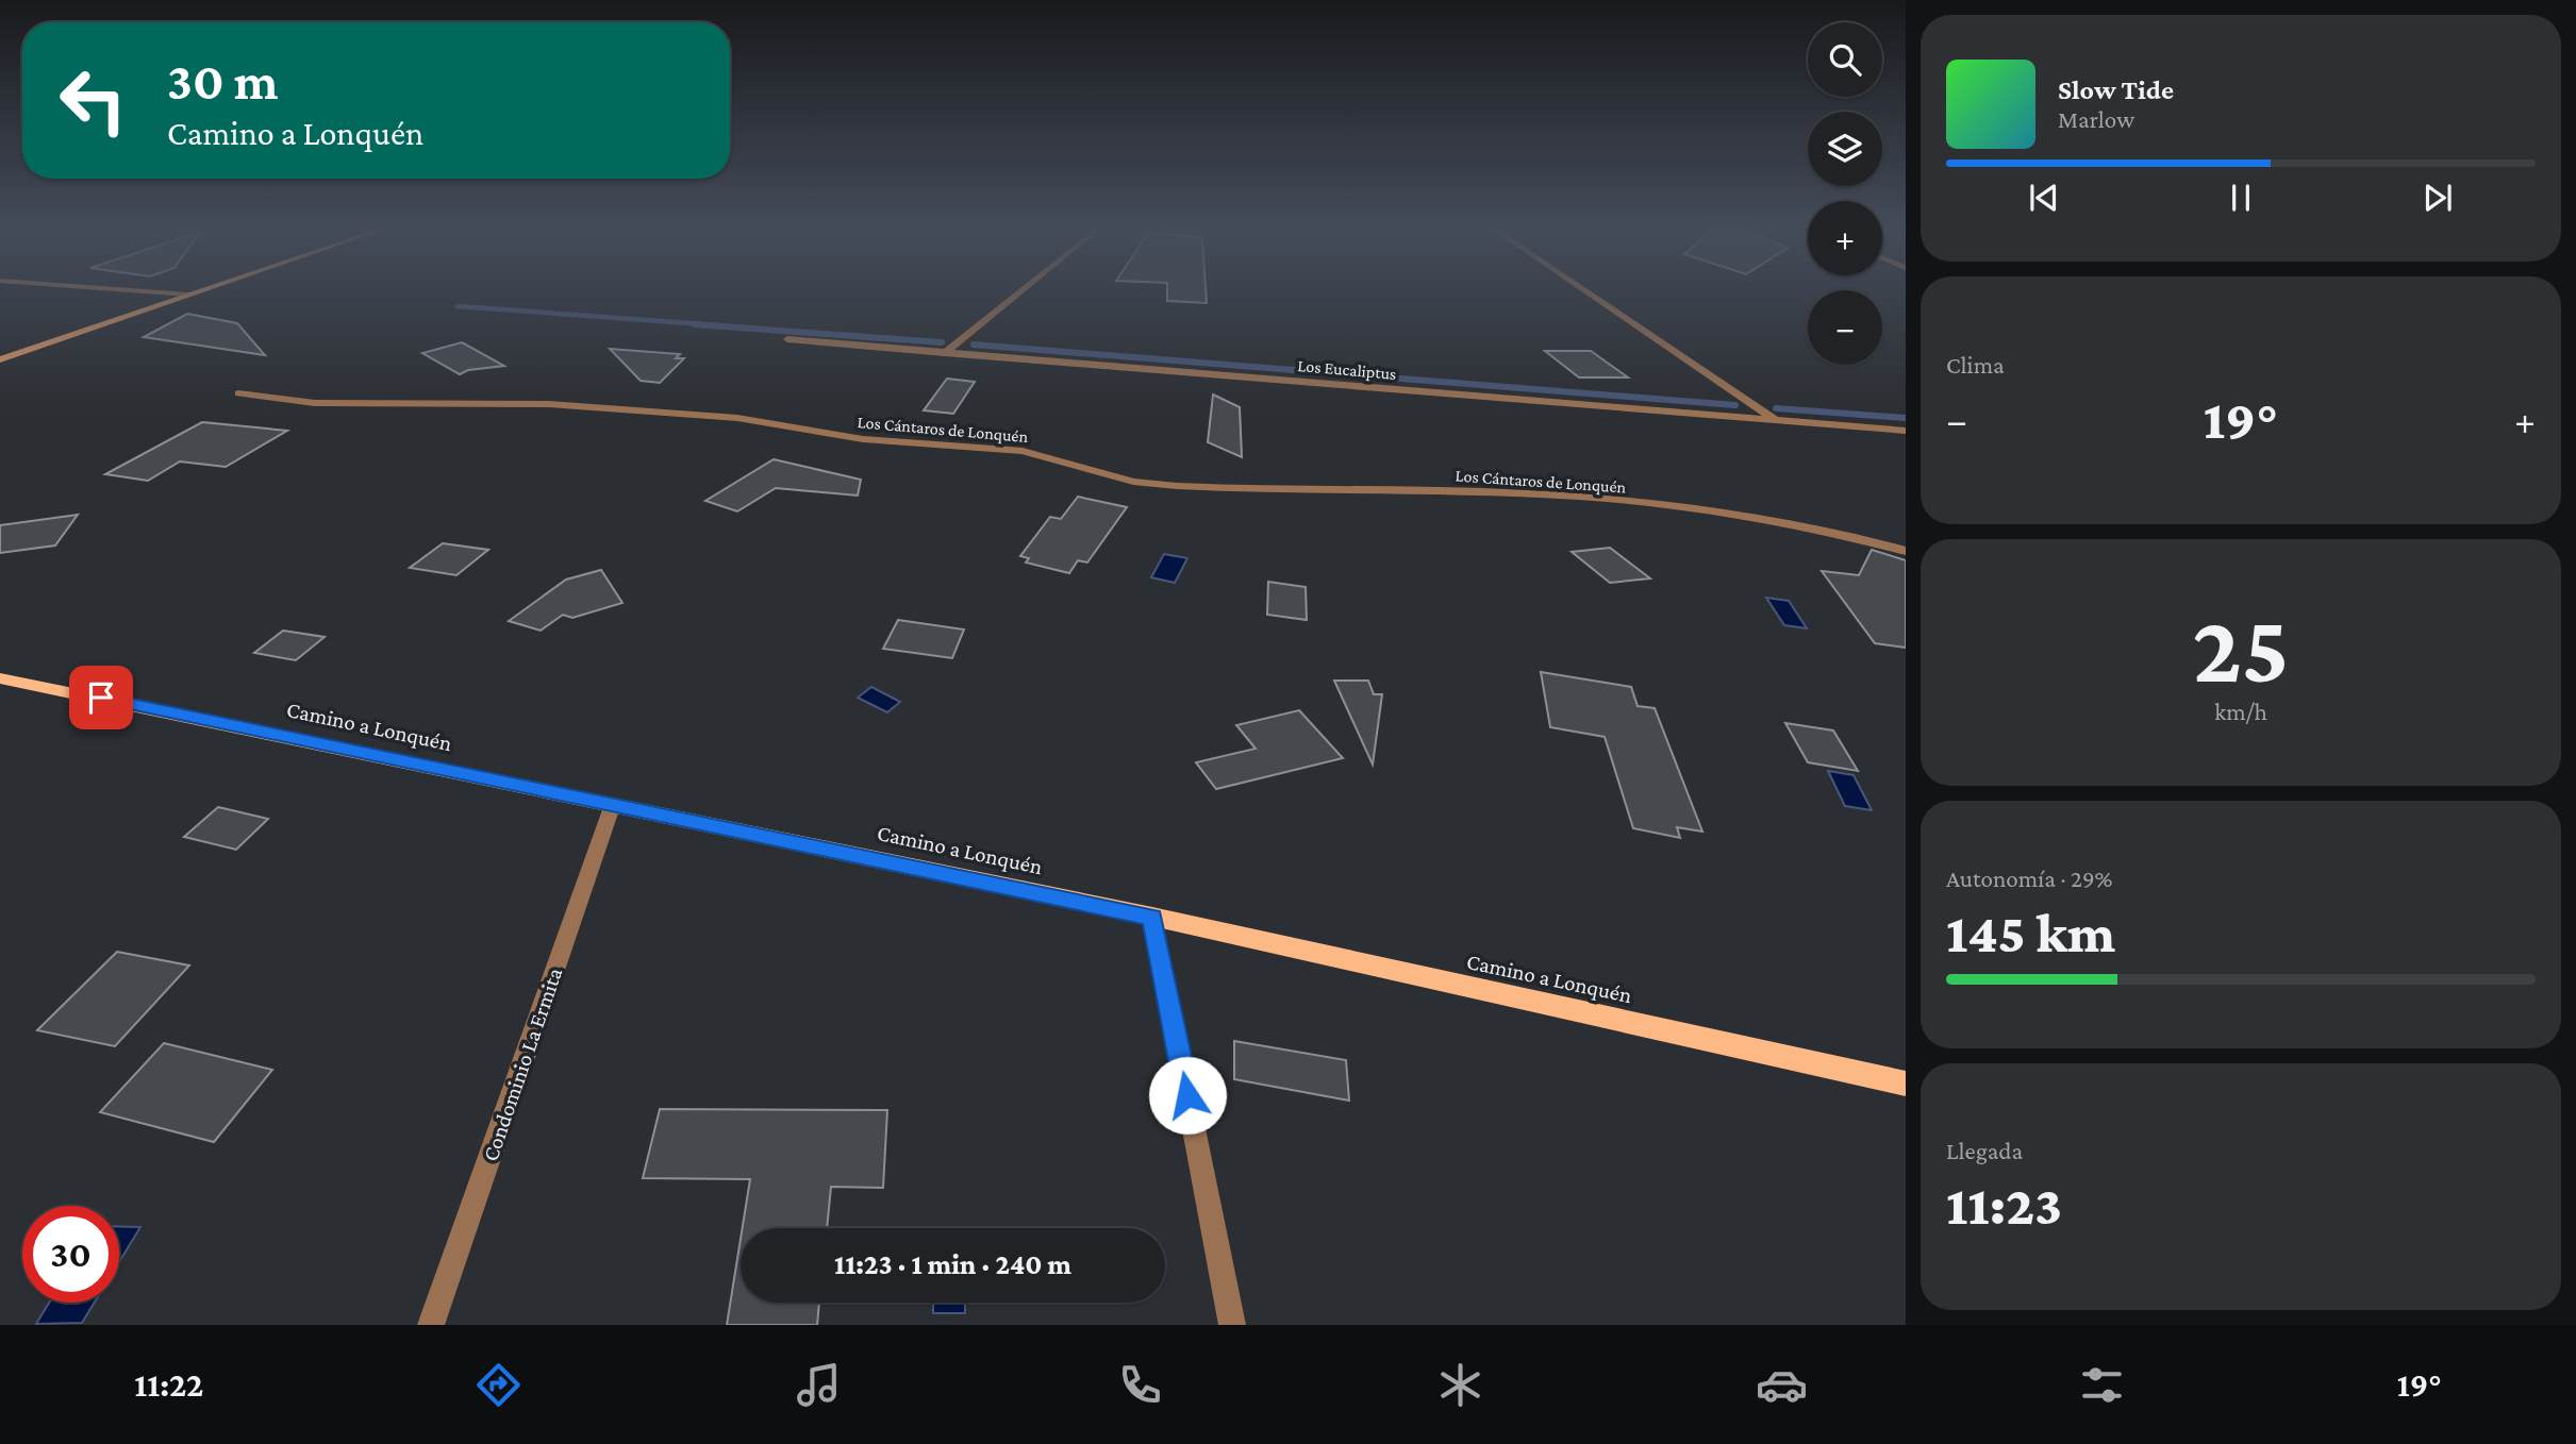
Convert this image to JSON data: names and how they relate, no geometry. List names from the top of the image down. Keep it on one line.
{"streets":{"main road":["Camino a Lonquén"],"street":["Los Eucaliptus","Los Cántaros de Lonquén","Condominio La Ermita"]},"crossings":[["Camino a Lonquén","Condominio La Ermita"]],"page":{"map_buttons":["+","−"],"turn":["30 m","Camino a Lonquén"],"song":["Slow Tide","Marlow"],"tile":["Clima",["25","km/h"],["Autonomía · 29%","145 km"],["Llegada","11:23"]],"heat":["−","19°","+"],"limit":"30","trip":"11:23 · 1 min · 240 m","tabs":["11:22","19°"]}}
